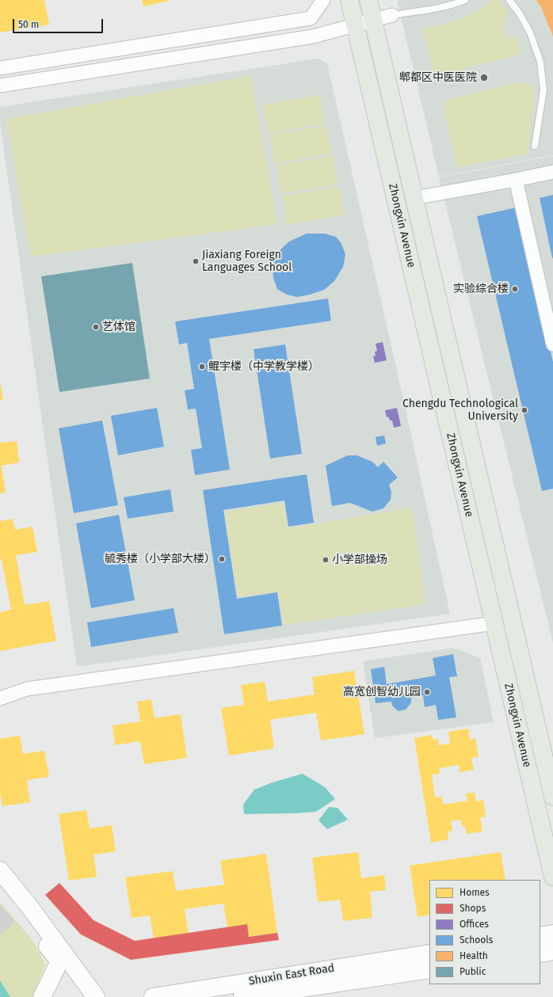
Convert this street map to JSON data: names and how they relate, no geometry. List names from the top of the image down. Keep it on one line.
{"streets":{"main road":["Zhongxin Avenue","Shuxin East Road"]},"places":["郫都区中医医院","Jiaxiang Foreign Languages School","实验综合楼","艺体馆","鲲宇楼（中学教学楼）","Chengdu Technological University","毓秀楼（小学部大楼）","小学部操场","高宽创智幼儿园"],"legend":["Homes","Shops","Offices","Schools","Health","Public"],"scale_bar":"50 m"}
